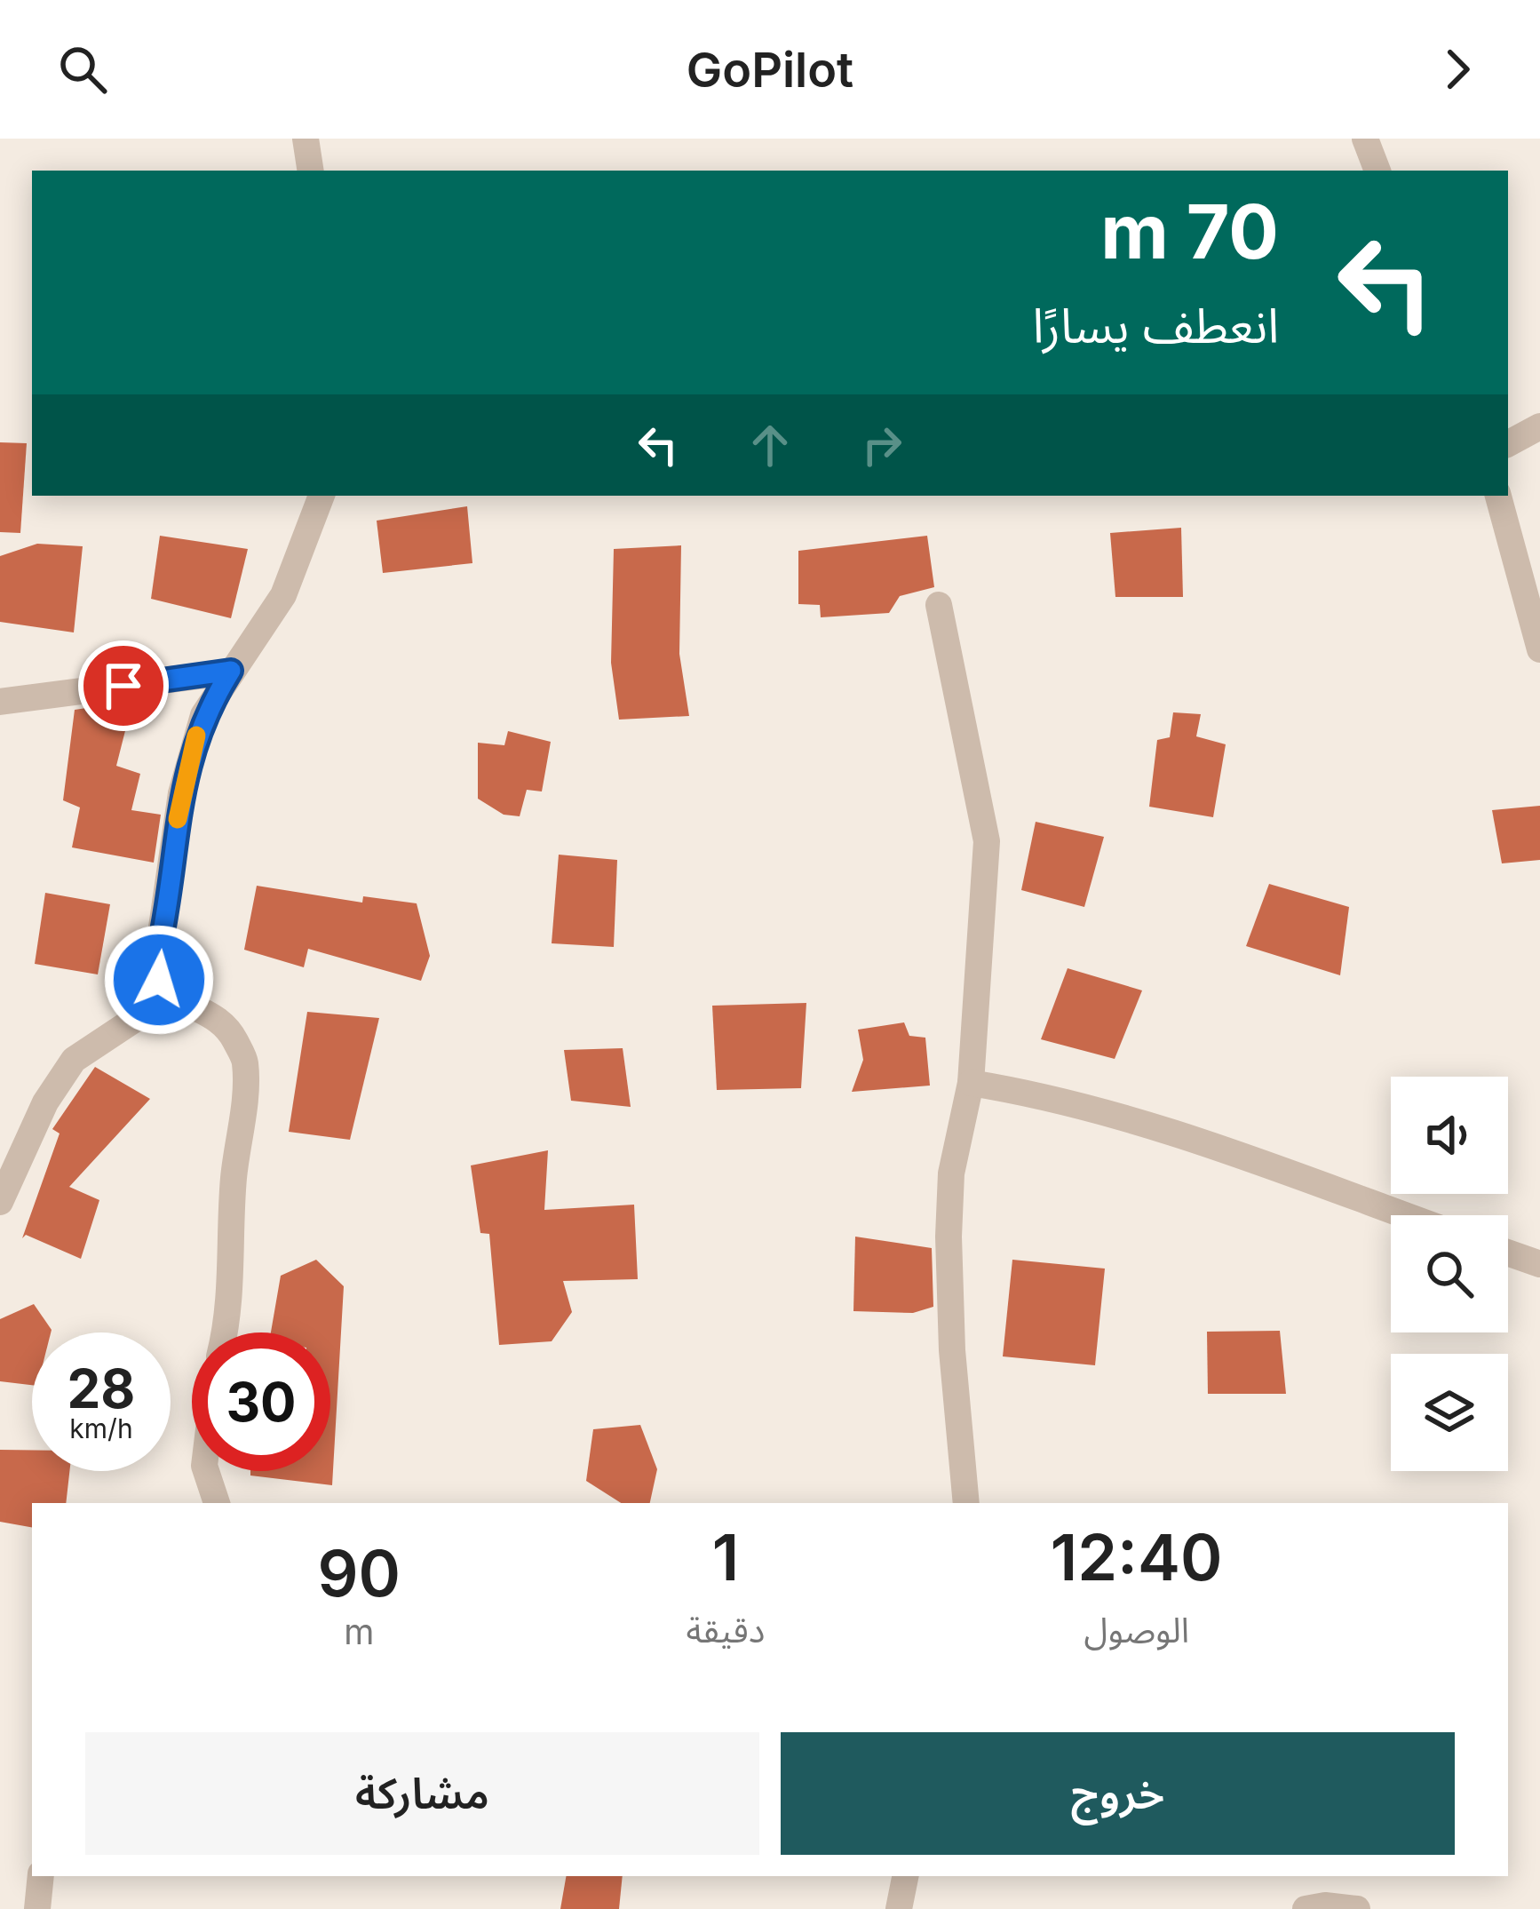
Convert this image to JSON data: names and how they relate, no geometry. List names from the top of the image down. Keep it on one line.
{"page":{"header":"GoPilot","turn":["70 m","انعطف يسارًا"],"speed":"28 km/h","limit":"30","eta":["12:40","الوصول","1","دقيقة","90","m"],"buttons":["خروج","مشاركة"]}}
